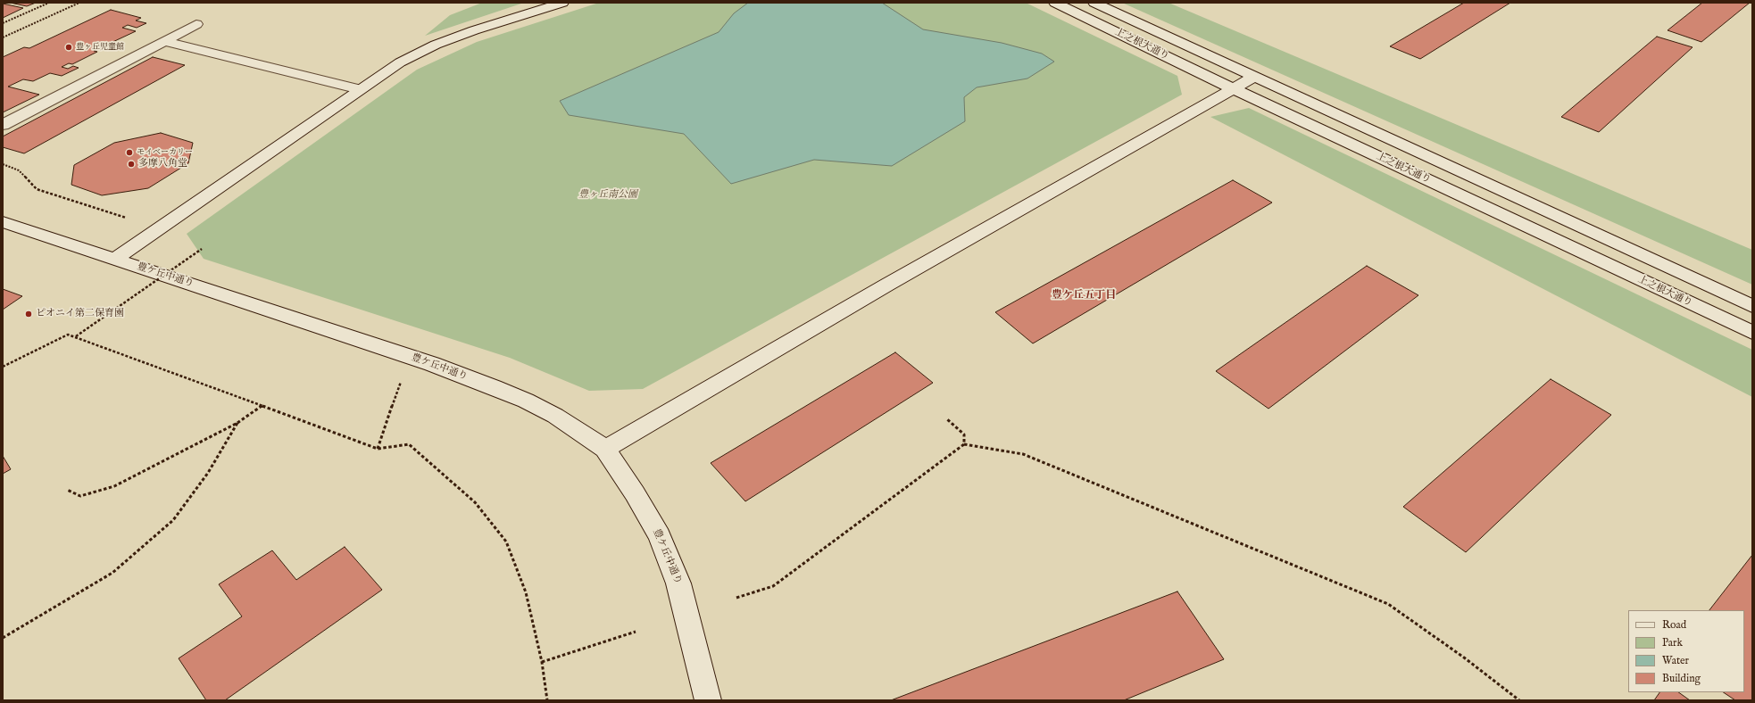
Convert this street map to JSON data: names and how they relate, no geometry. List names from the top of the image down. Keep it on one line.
{"streets":{"street":["上之根大通り","豊ケ丘中通り"]},"districts":["豊ケ丘五丁目"],"parks":["豊ヶ丘南公園"],"places":["豊ヶ丘児童館","モイベーカリー","多摩八角堂","ピオニイ第二保育園"],"legend":["Road","Park","Water","Building"]}
